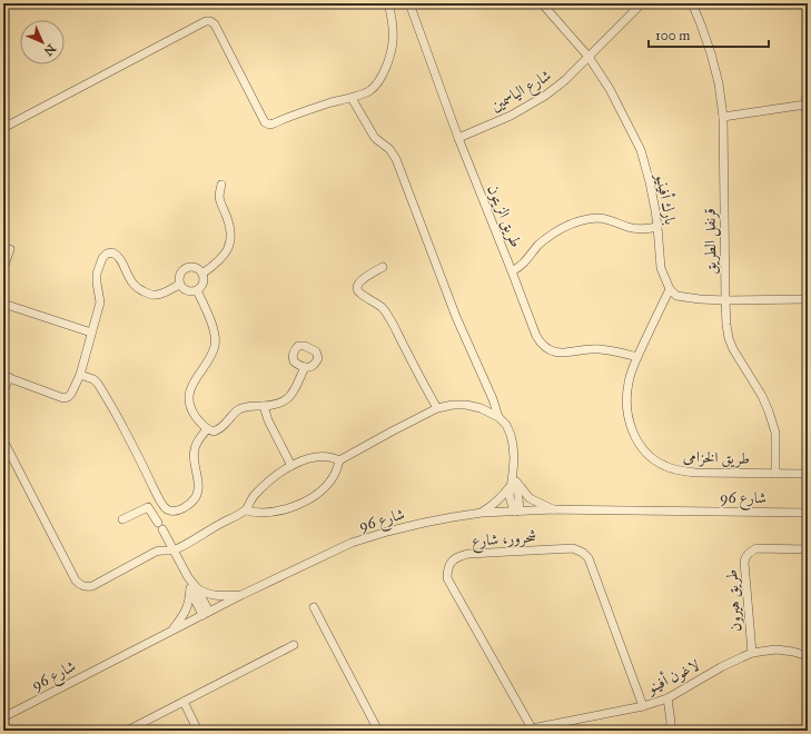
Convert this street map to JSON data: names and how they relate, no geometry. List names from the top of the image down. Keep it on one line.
{"streets":{"street":["شارع الياسمين","بارك أفينيو","طريق الزيتون","قرنفل الطريق","طريق الخزامى","شارع 96","شحرور، شارع","طريق هيرون","لاغون أفينو"]},"crossings":[["شارع الياسمين","بارك أفينيو"],["شارع الياسمين","طريق الزيتون"],["بارك أفينيو","طريق الزيتون"],["بارك أفينيو","طريق الخزامى"],["طريق الزيتون","طريق الخزامى"],["قرنفل الطريق","طريق الخزامى"],["شحرور، شارع","لاغون أفينو"],["طريق هيرون","لاغون أفينو"]],"scale_bar":"100 m","north":"bottom right"}
